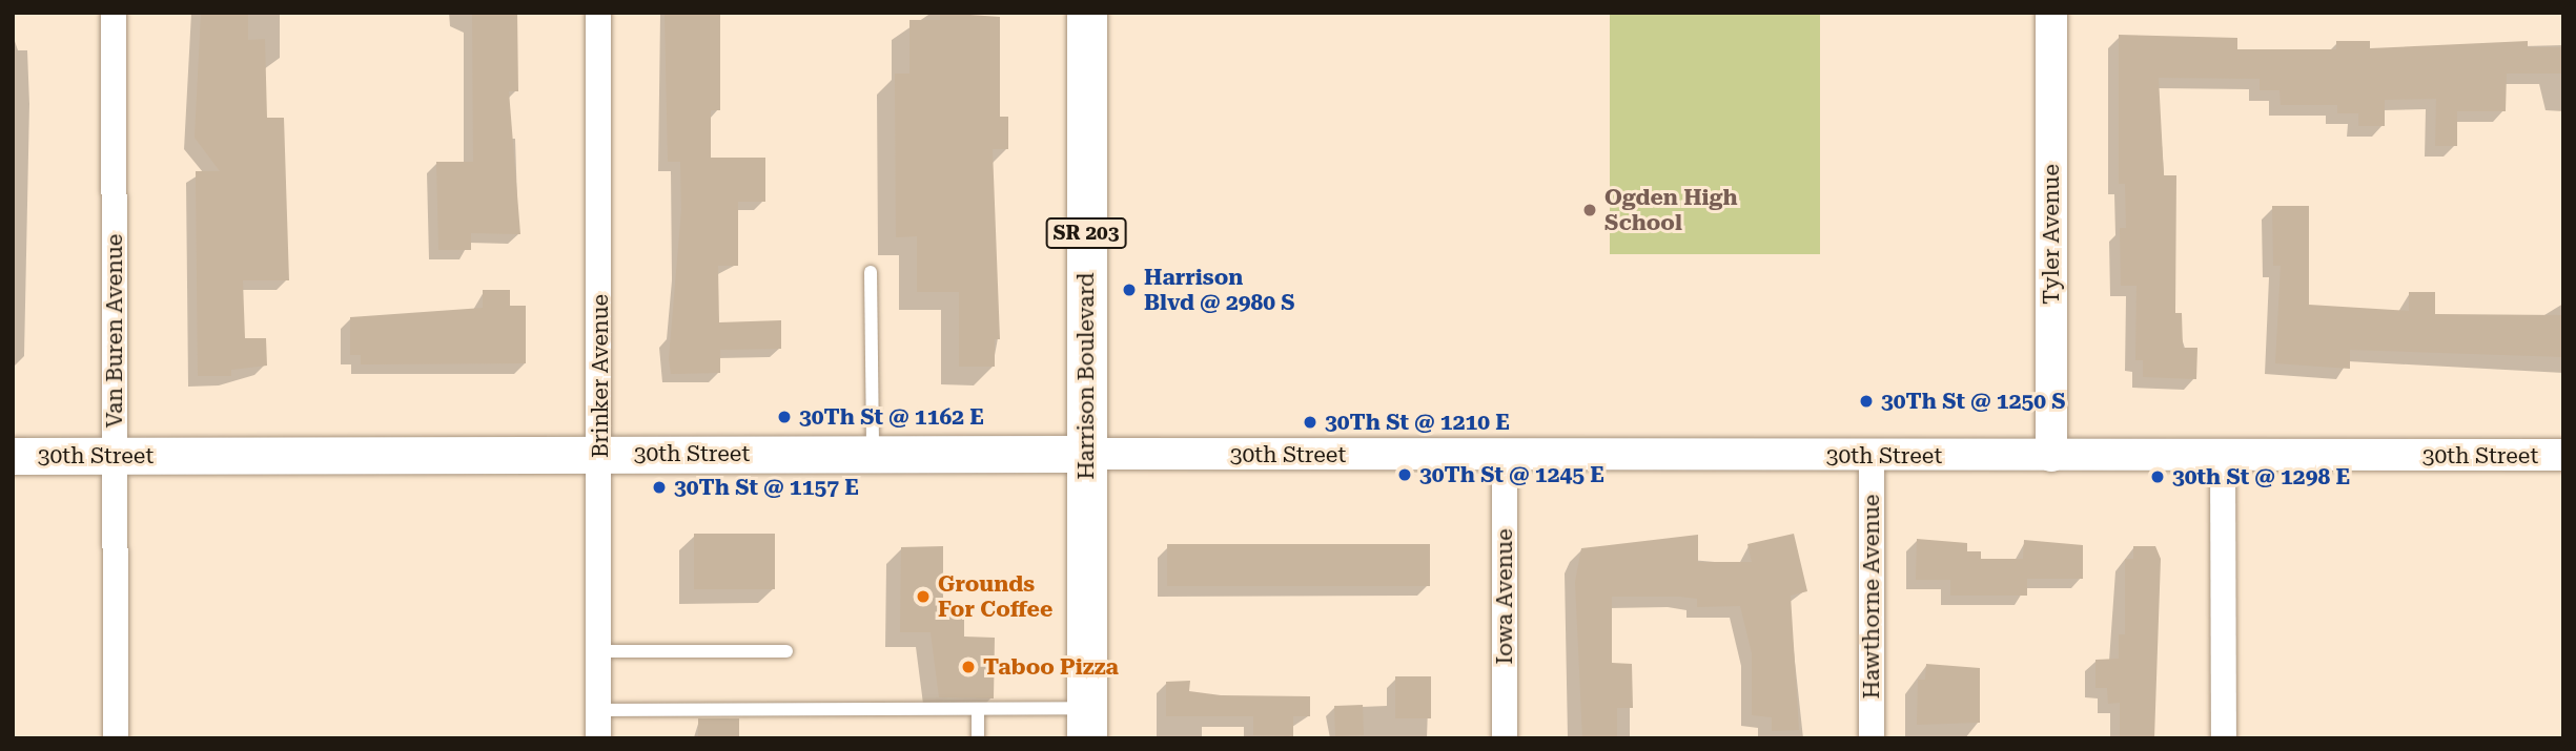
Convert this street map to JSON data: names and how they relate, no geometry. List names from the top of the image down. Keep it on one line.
{"streets":{"main road":["SR 203","Harrison Boulevard","30th Street"],"street":["Tyler Avenue","Van Buren Avenue","Brinker Avenue","Iowa Avenue","Hawthorne Avenue"]},"crossings":[["Tyler Avenue","30th Street"],["Van Buren Avenue","30th Street"],["Brinker Avenue","30th Street"],["Harrison Boulevard","30th Street"],["30th Street","Iowa Avenue"],["30th Street","Hawthorne Avenue"]],"places":["Ogden High School","Harrison Blvd @ 2980 S","30Th St @ 1250 S","30Th St @ 1162 E","30Th St @ 1210 E","30Th St @ 1245 E","30th St @ 1298 E","30Th St @ 1157 E","Grounds For Coffee","Taboo Pizza"]}
